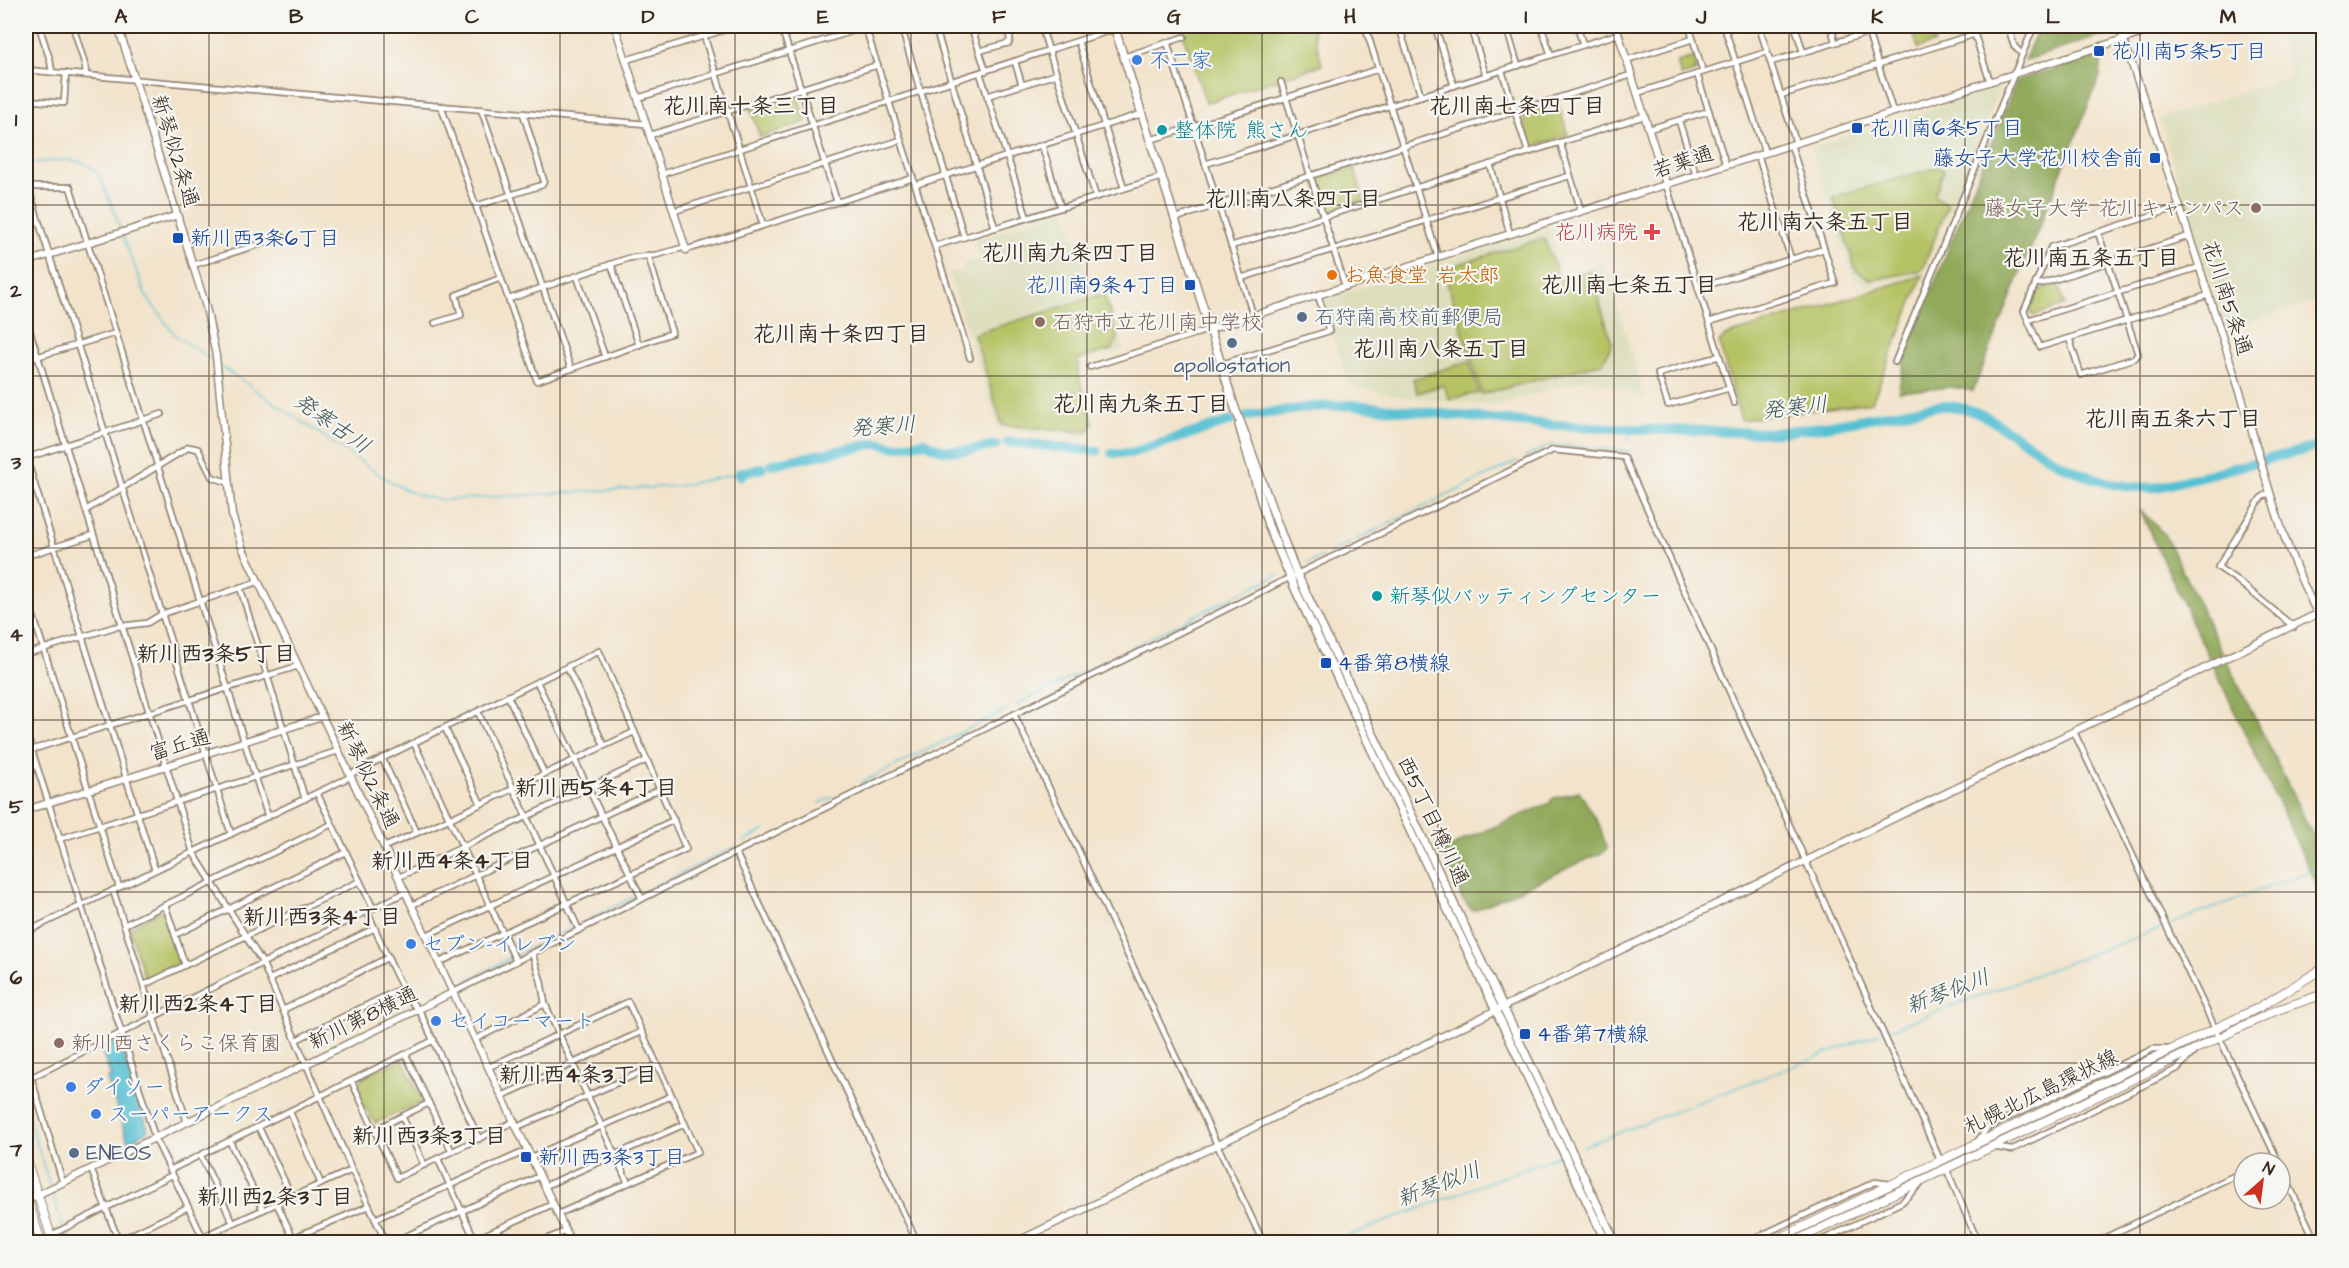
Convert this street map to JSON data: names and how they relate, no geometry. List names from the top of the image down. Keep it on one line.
{"streets":{"main road":["西5丁目樽川通","札幌北広島環状線"],"street":["新琴似2条通","若葉通","花川南5条通","富丘通","新川第8横通"]},"crossings":[["新琴似2条通","富丘通"],["新琴似2条通","新川第8横通"],["若葉通","花川南5条通"],["若葉通","西5丁目樽川通"]],"districts":["花川南十条三丁目","花川南七条四丁目","花川南八条四丁目","花川南六条五丁目","花川南九条四丁目","花川南五条五丁目","花川南七条五丁目","花川南十条四丁目","花川南八条五丁目","花川南九条五丁目","花川南五条六丁目","新川西3条5丁目","新川西5条4丁目","新川西4条4丁目","新川西3条4丁目","新川西2条4丁目","新川西4条3丁目","新川西3条3丁目","新川西2条3丁目"],"water":["発寒川","発寒古川","新琴似川"],"places":{"transit":["花川南5条5丁目","花川南6条5丁目","藤女子大学花川校舎前","新川西3条6丁目","花川南9条4丁目","4番第8横線","4番第7横線","新川西3条3丁目"],"other":["不二家","整体院 熊さん","藤女子大学 花川キャンパス","お魚食堂 岩太郎","石狩南高校前郵便局","石狩市立花川南中学校","apollostation","新琴似バッティングセンター","セブン-イレブン","セイコーマート","新川西さくらこ保育園","ダイソー","スーパーアークス","ENEOS"],"health":["花川病院"]},"north":"top right","grid":{"columns":["A","B","C","D","E","F","G","H","I","J","K","L","M"],"rows":["1","2","3","4","5","6","7"]}}
